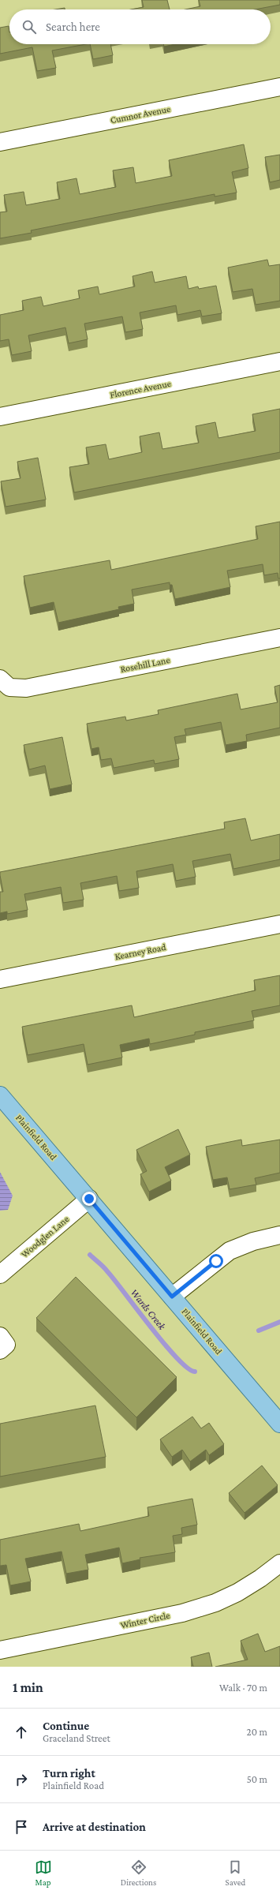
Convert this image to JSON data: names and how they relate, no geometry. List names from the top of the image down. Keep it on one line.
{"streets":{"main road":["Plainfield Road"],"street":["Cumnor Avenue","Florence Avenue","Rosehill Lane","Kearney Road","Woodglen Lane","Winter Circle"]},"crossings":[["Plainfield Road","Woodglen Lane"]],"water":["Wards Creek"],"page":{"search":"Search here","heading":["1 min","Walk · 70 m"],"list":[["Continue","Graceland Street","20 m"],["Turn right","Plainfield Road","50 m"],"Arrive at destination"],"nav":["Map","Directions","Saved"]}}
